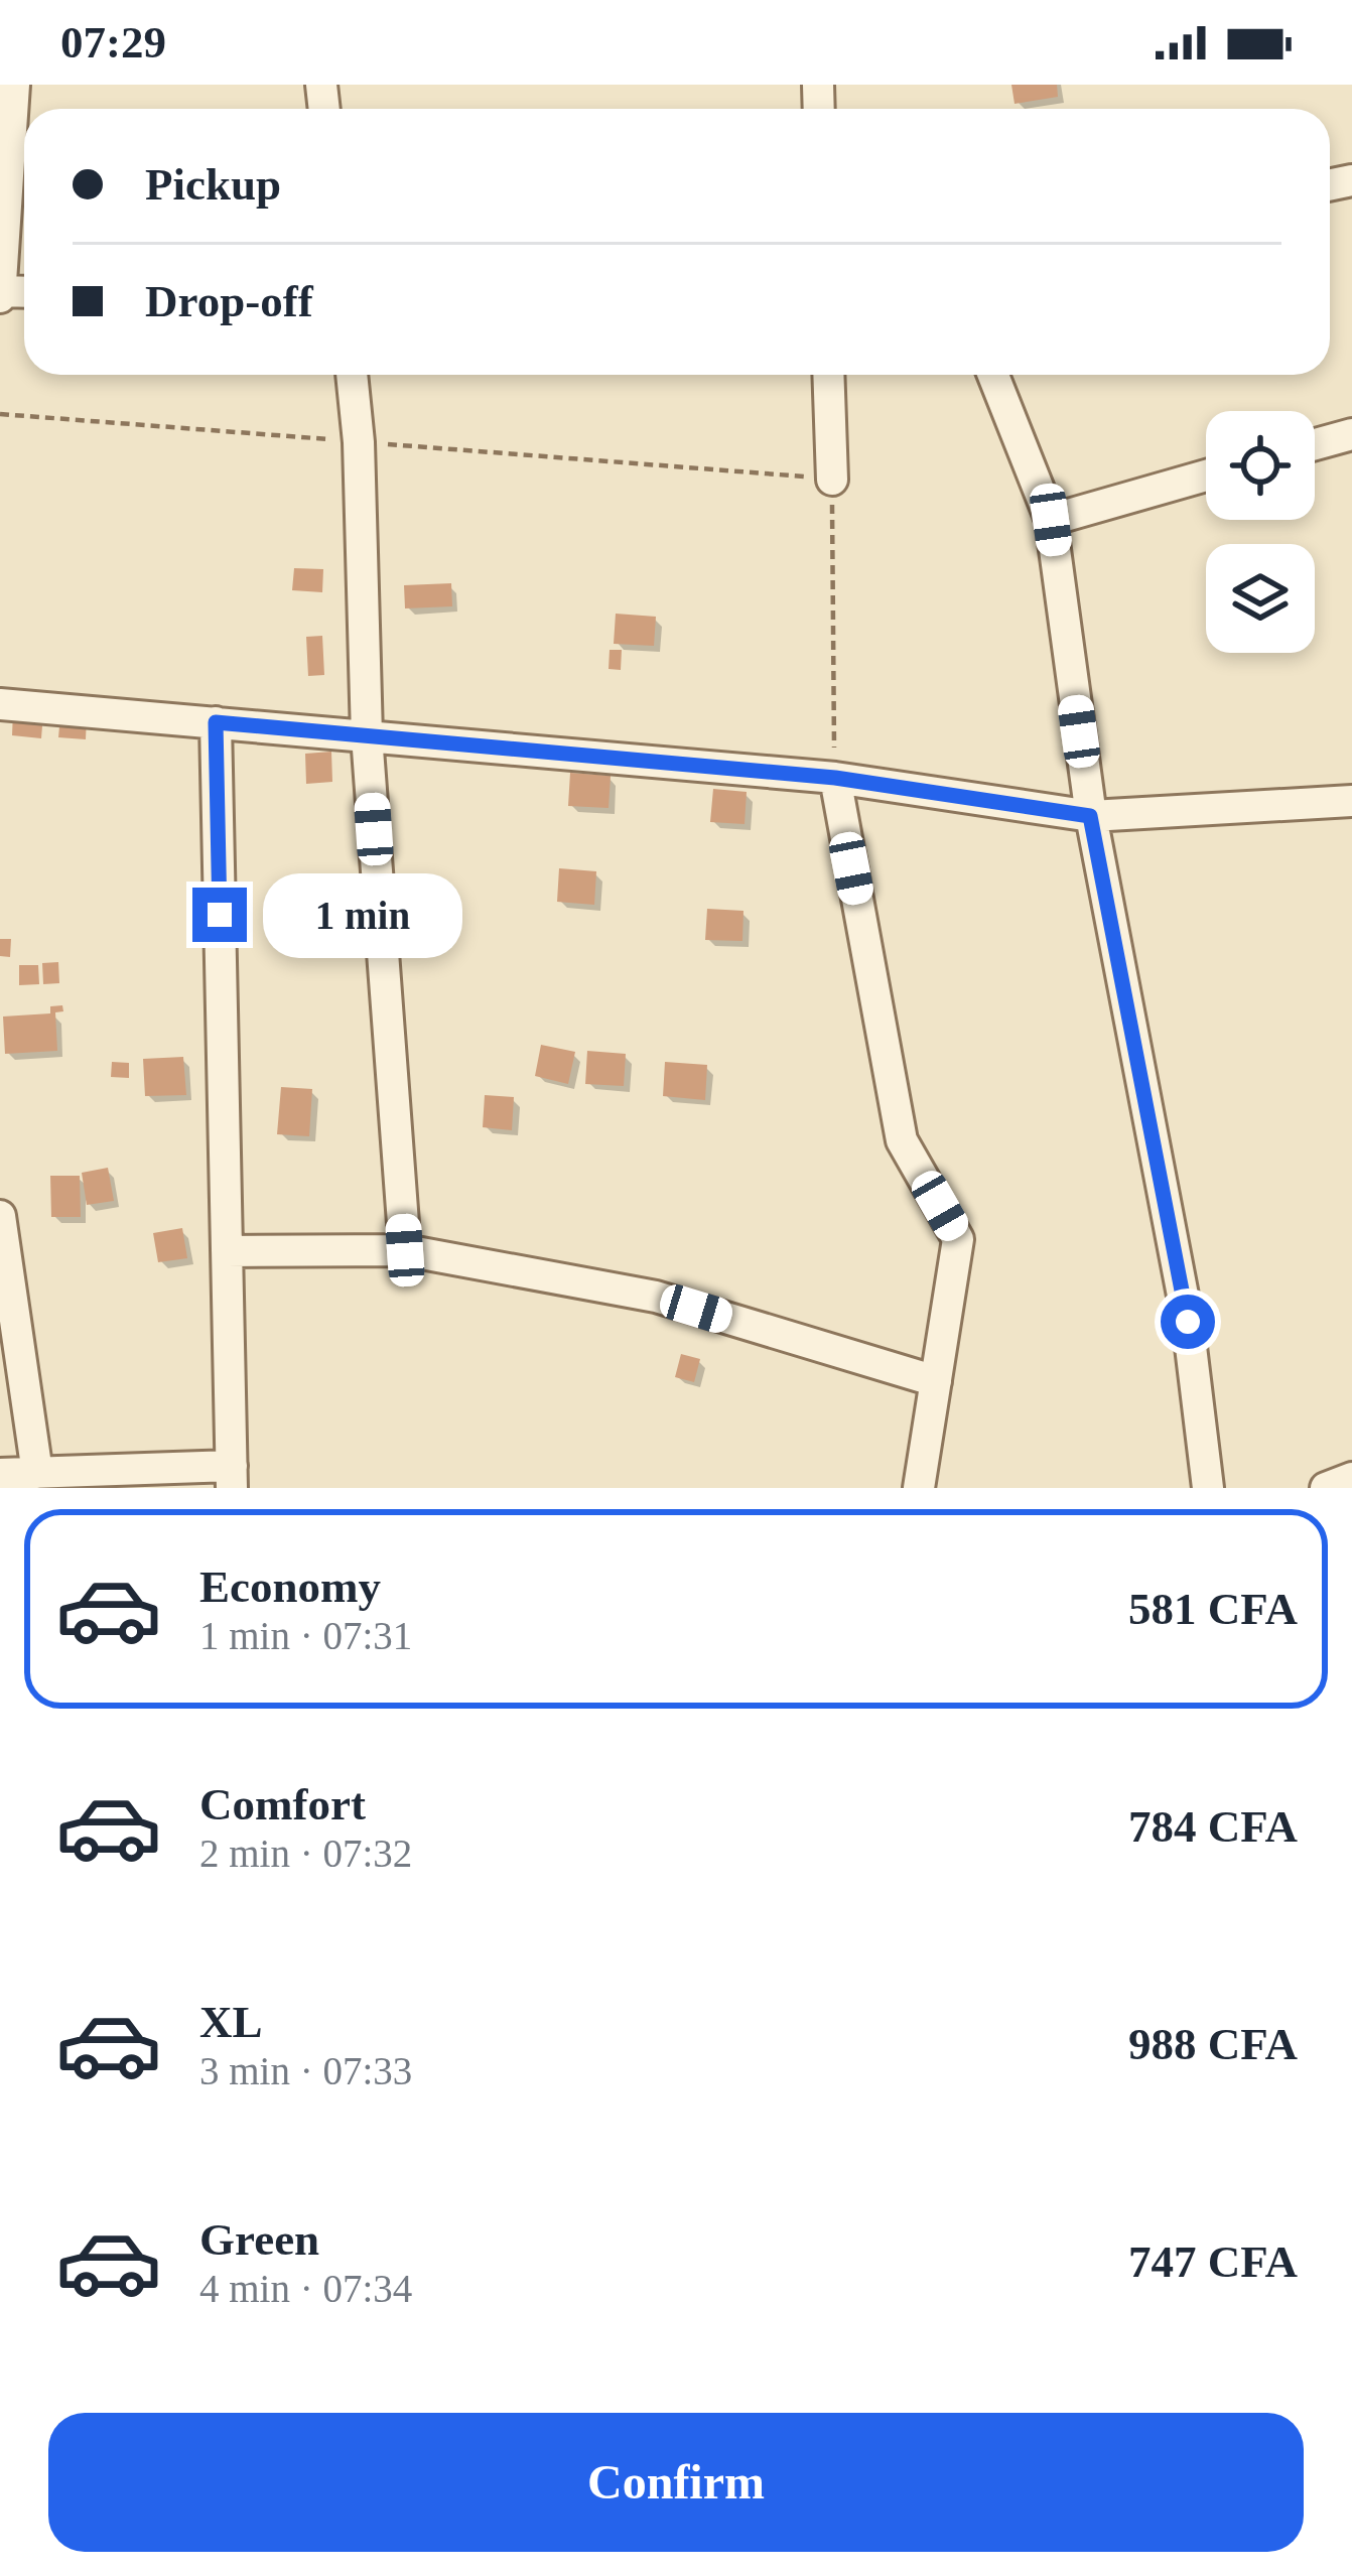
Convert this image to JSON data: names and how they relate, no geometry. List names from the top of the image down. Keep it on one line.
{"page":{"status":"07:29","banner":["Pickup","Drop-off"],"bubble":"1 min","list":[{"name":"Economy","note":"1 min · 07:31","value":"581 CFA"},{"name":"Comfort","note":"2 min · 07:32","value":"784 CFA"},{"name":"XL","note":"3 min · 07:33","value":"988 CFA"},{"name":"Green","note":"4 min · 07:34","value":"747 CFA"}],"buttons":"Confirm"}}
